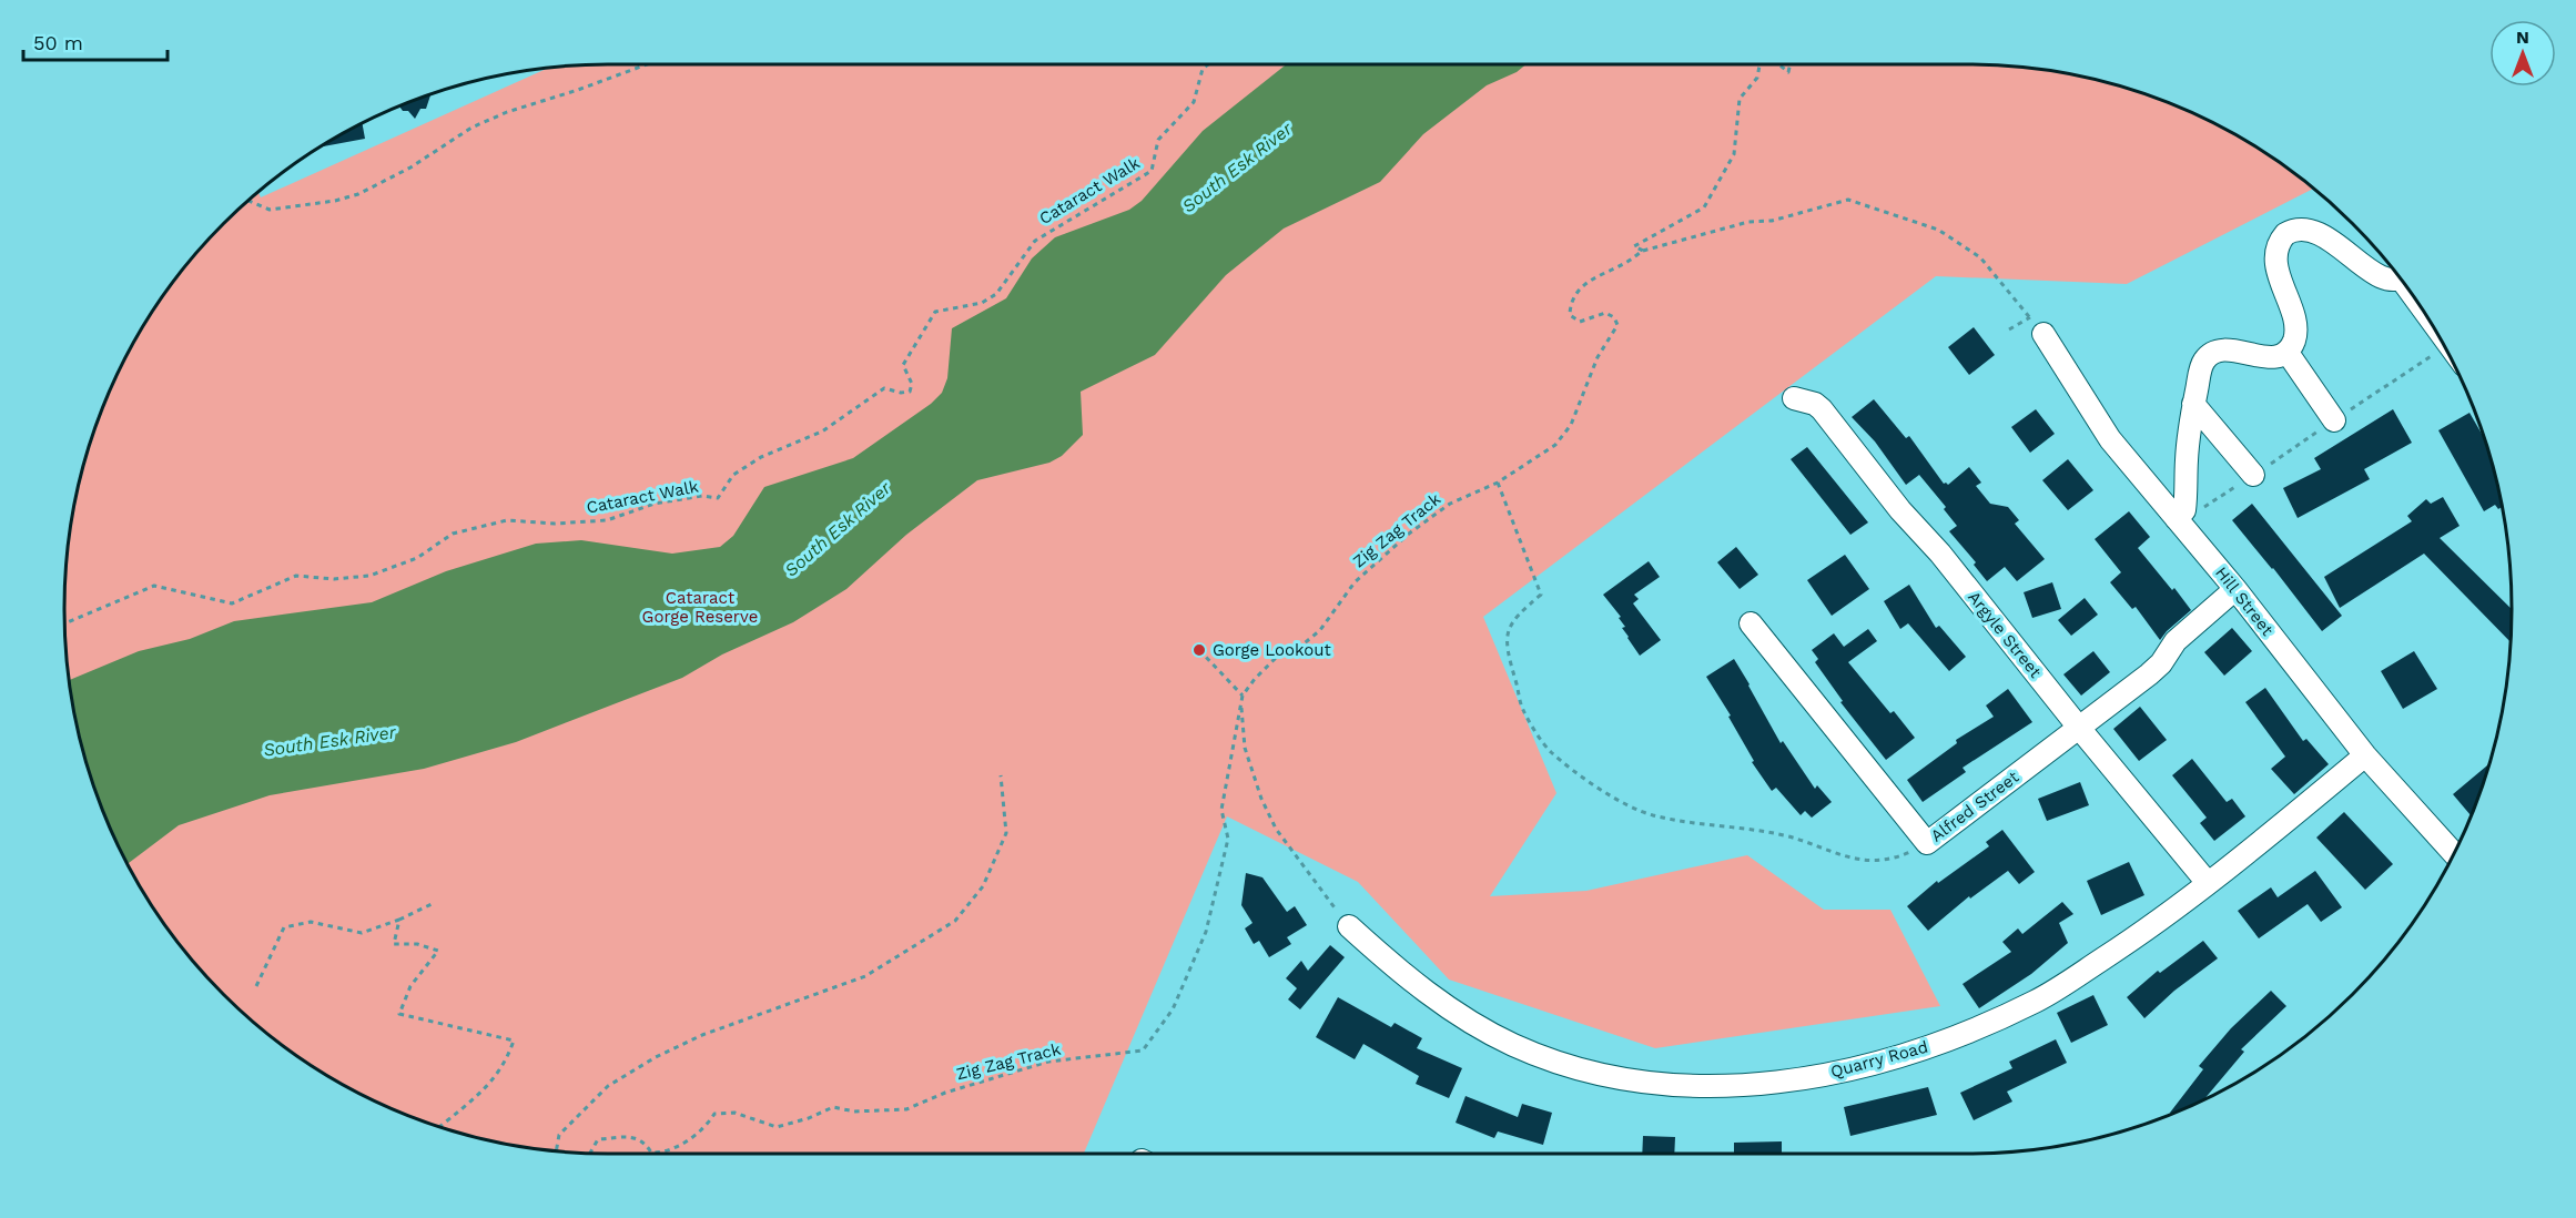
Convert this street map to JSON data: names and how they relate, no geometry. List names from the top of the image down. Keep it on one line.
{"streets":{"street":["Hill Street","Argyle Street","Alfred Street","Quarry Road"],"path":["Cataract Walk","Zig Zag Track"]},"crossings":[["Hill Street","Alfred Street"],["Hill Street","Quarry Road"],["Argyle Street","Alfred Street"],["Argyle Street","Quarry Road"]],"water":["South Esk River"],"parks":["Cataract Gorge Reserve"],"places":["Gorge Lookout"],"scale_bar":"50 m","north":"top"}
